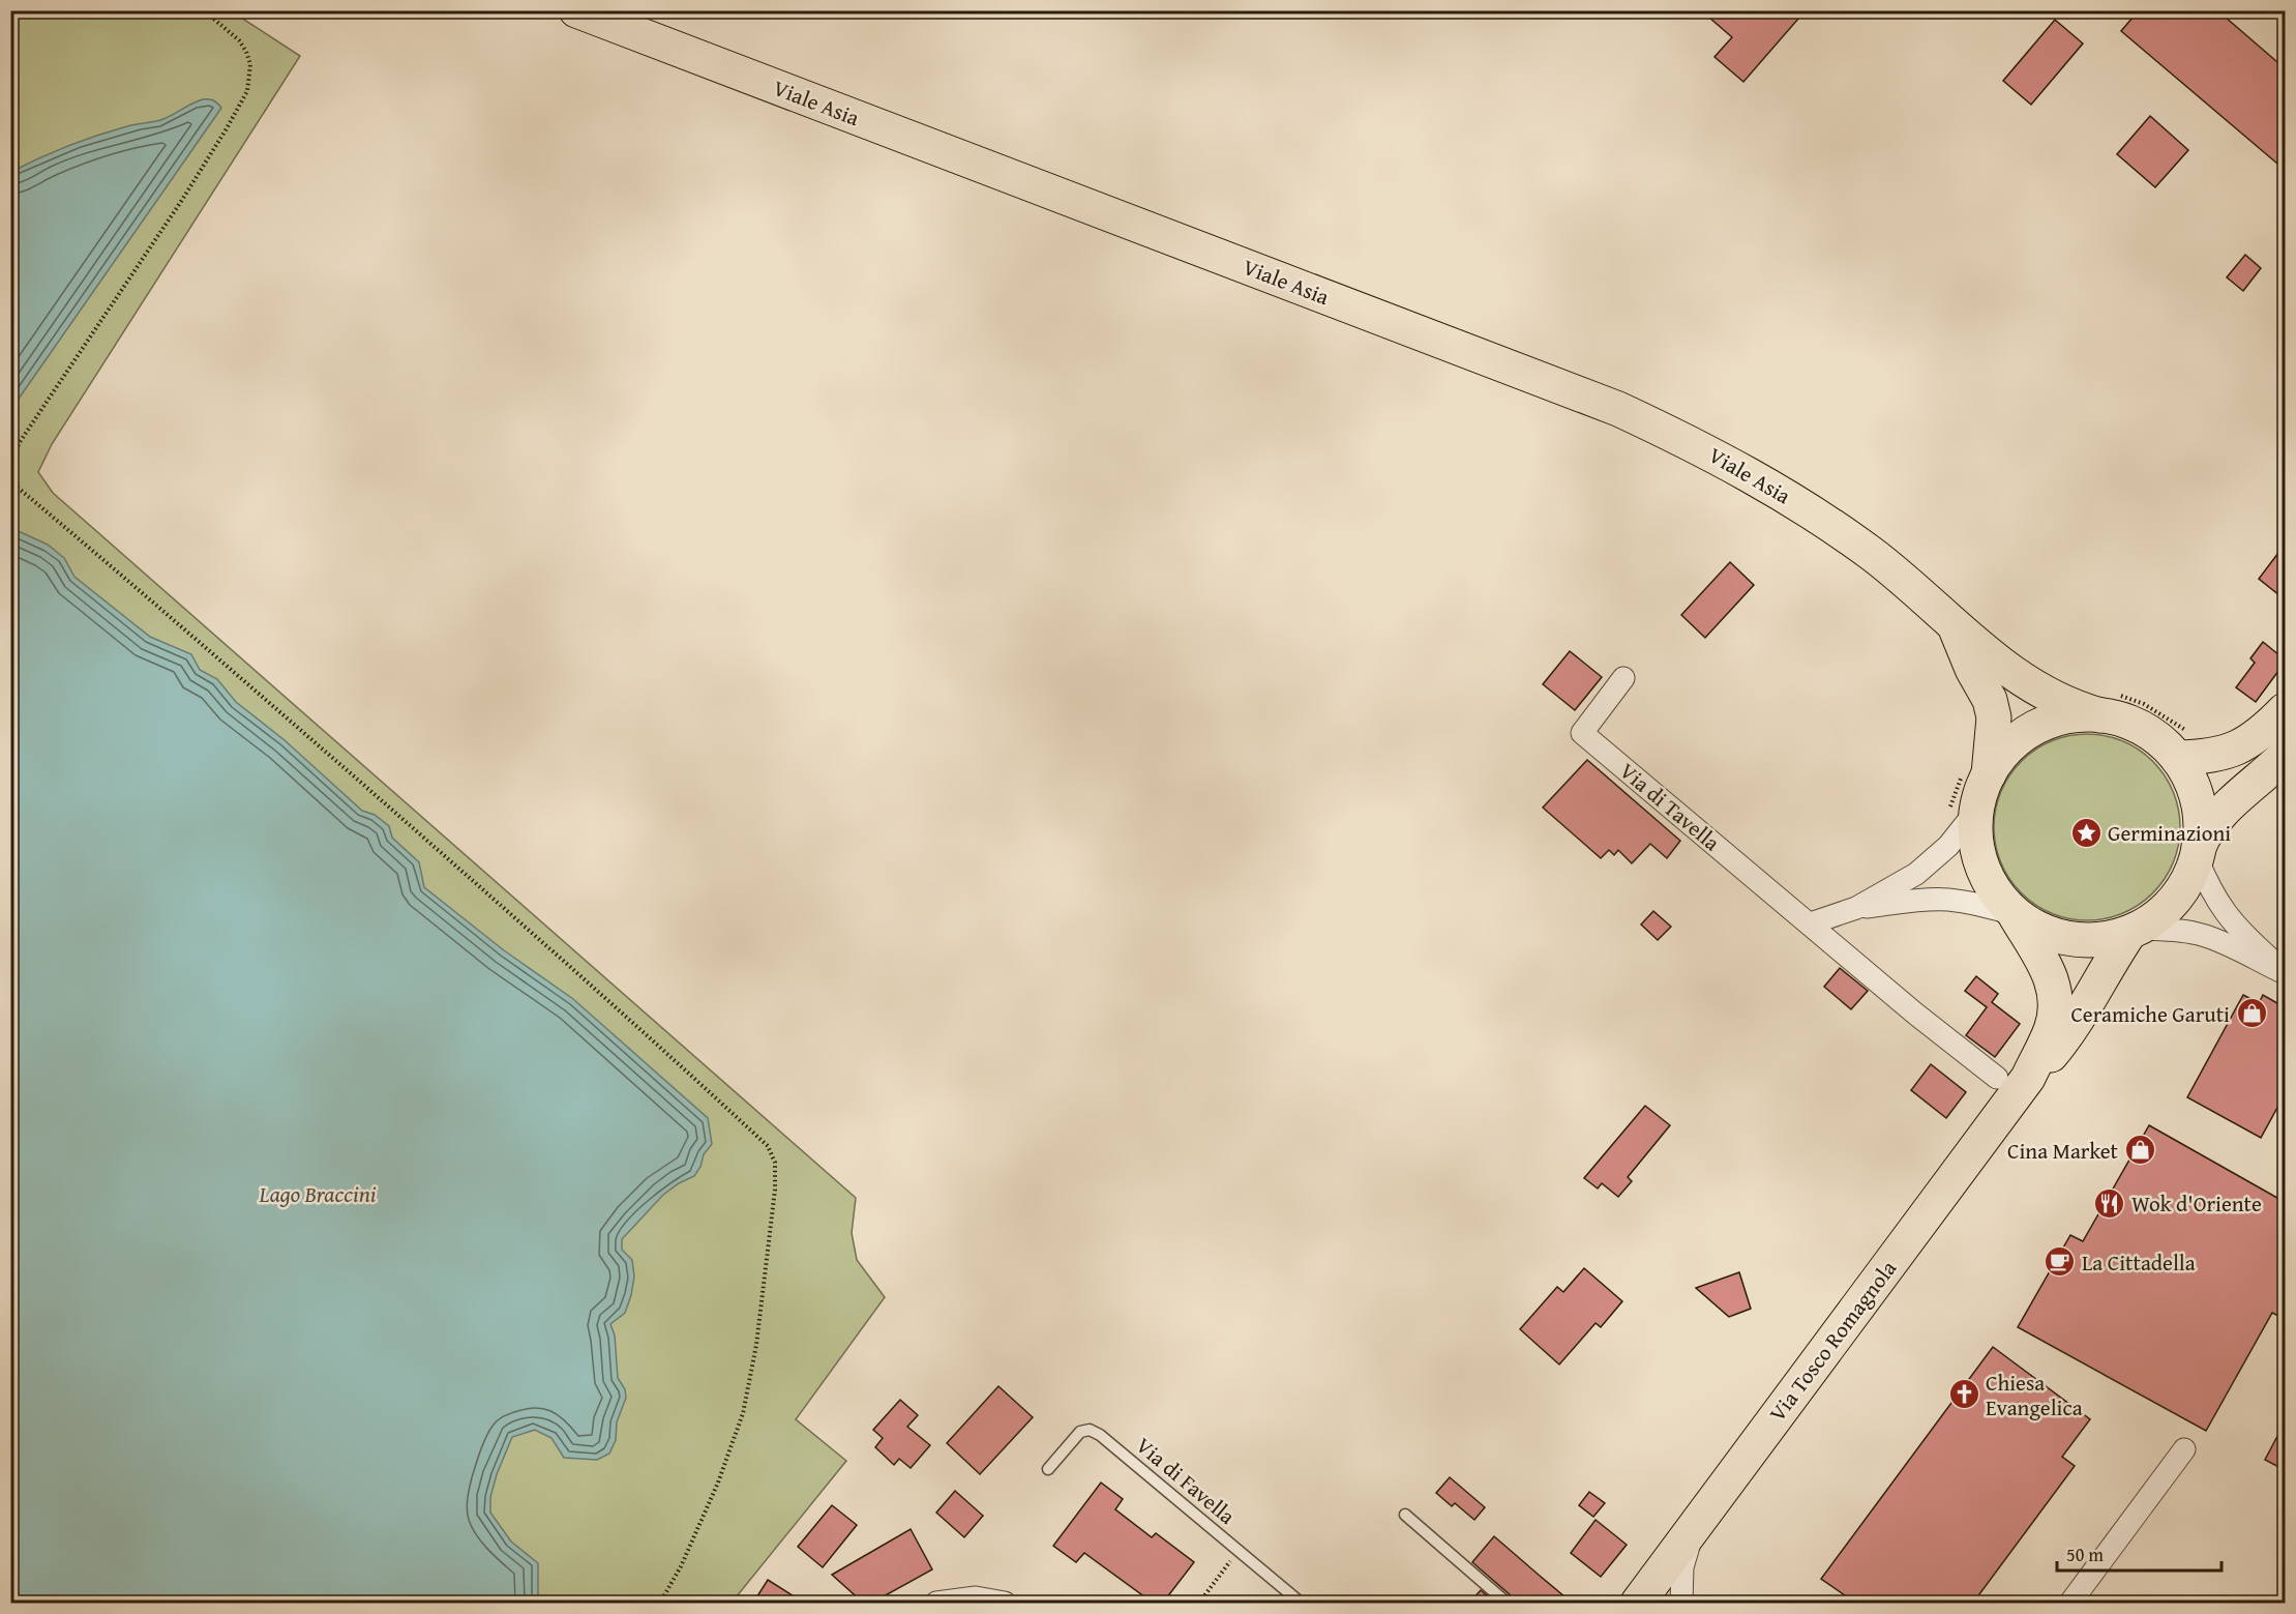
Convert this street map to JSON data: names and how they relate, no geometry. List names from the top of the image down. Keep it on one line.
{"streets":{"main road":["Viale Asia","Via Tosco Romagnola"],"street":["Via di Tavella"],"lane":["Via di Favella"]},"crossings":[["Via di Tavella","Via Tosco Romagnola"]],"water":["Lago Braccini"],"places":{"place":["Germinazioni"],"shop":["Ceramiche Garuti","Cina Market"],"restaurant":["Wok d'Oriente"],"cafe":["La Cittadella"],"church":["Chiesa Evangelica"]},"scale_bar":"50 m"}
